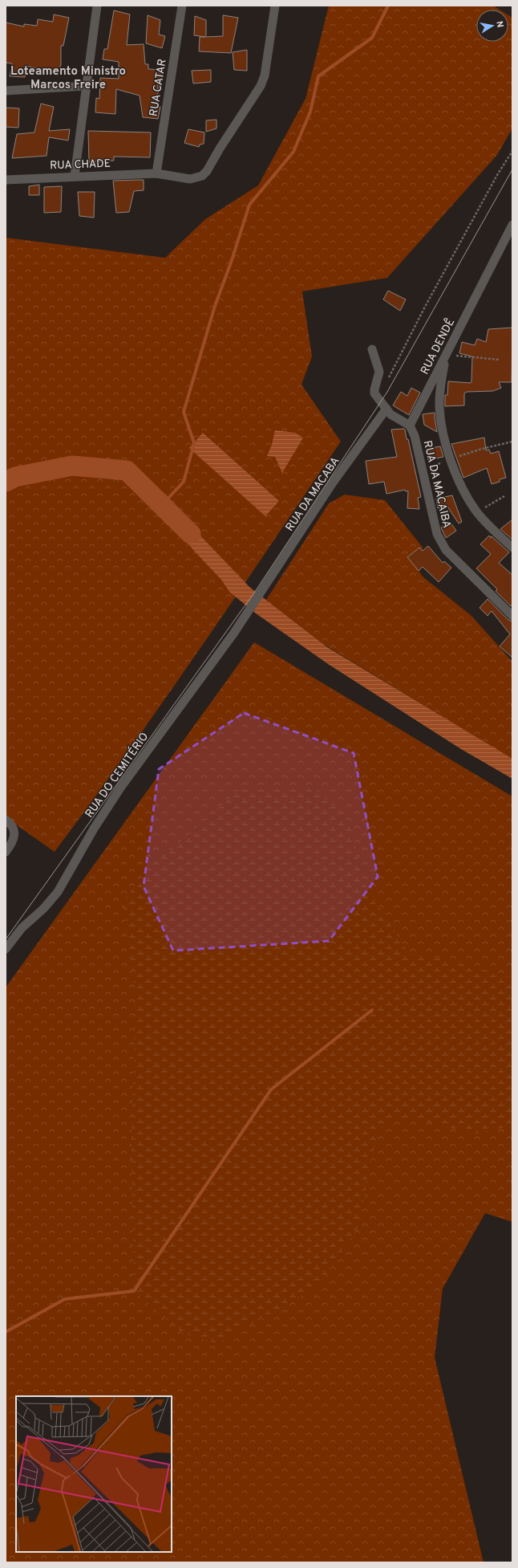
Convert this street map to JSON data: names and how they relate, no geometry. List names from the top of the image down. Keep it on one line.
{"streets":{"street":["RUA CATAR","RUA CHADE","RUA DENDÊ","RUA DA MACAIBA","RUA DA MACABA","RUA DO CEMITÉRIO"]},"crossings":[["RUA CATAR","RUA CHADE"],["RUA DENDÊ","RUA DA MACAIBA"],["RUA DA MACABA","RUA DO CEMITÉRIO"]],"districts":["Loteamento Ministro Marcos Freire"],"north":"right"}
